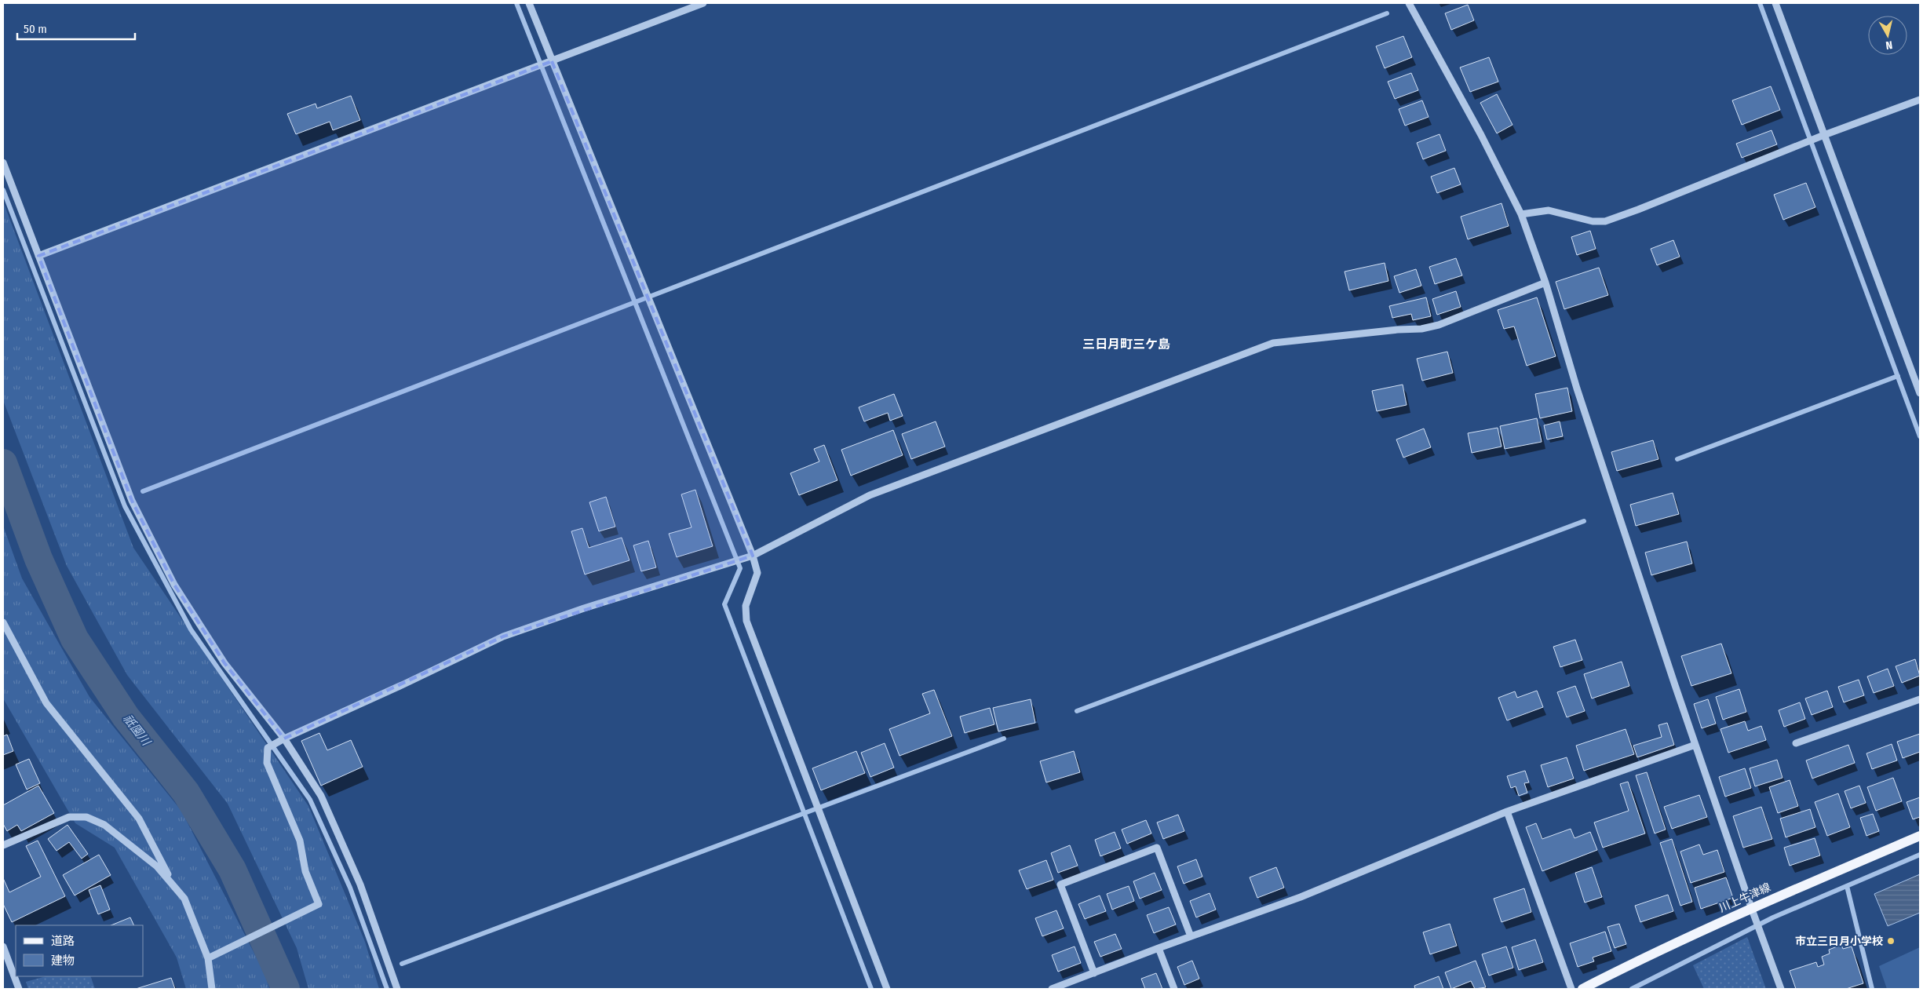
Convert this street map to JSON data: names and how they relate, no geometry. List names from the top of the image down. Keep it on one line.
{"streets":{"main road":["川上牛津線"]},"districts":["三日月町三ケ島"],"water":["祇園川"],"places":["市立三日月小学校"],"legend":["道路","建物"],"scale_bar":"50 m","north":"bottom"}
